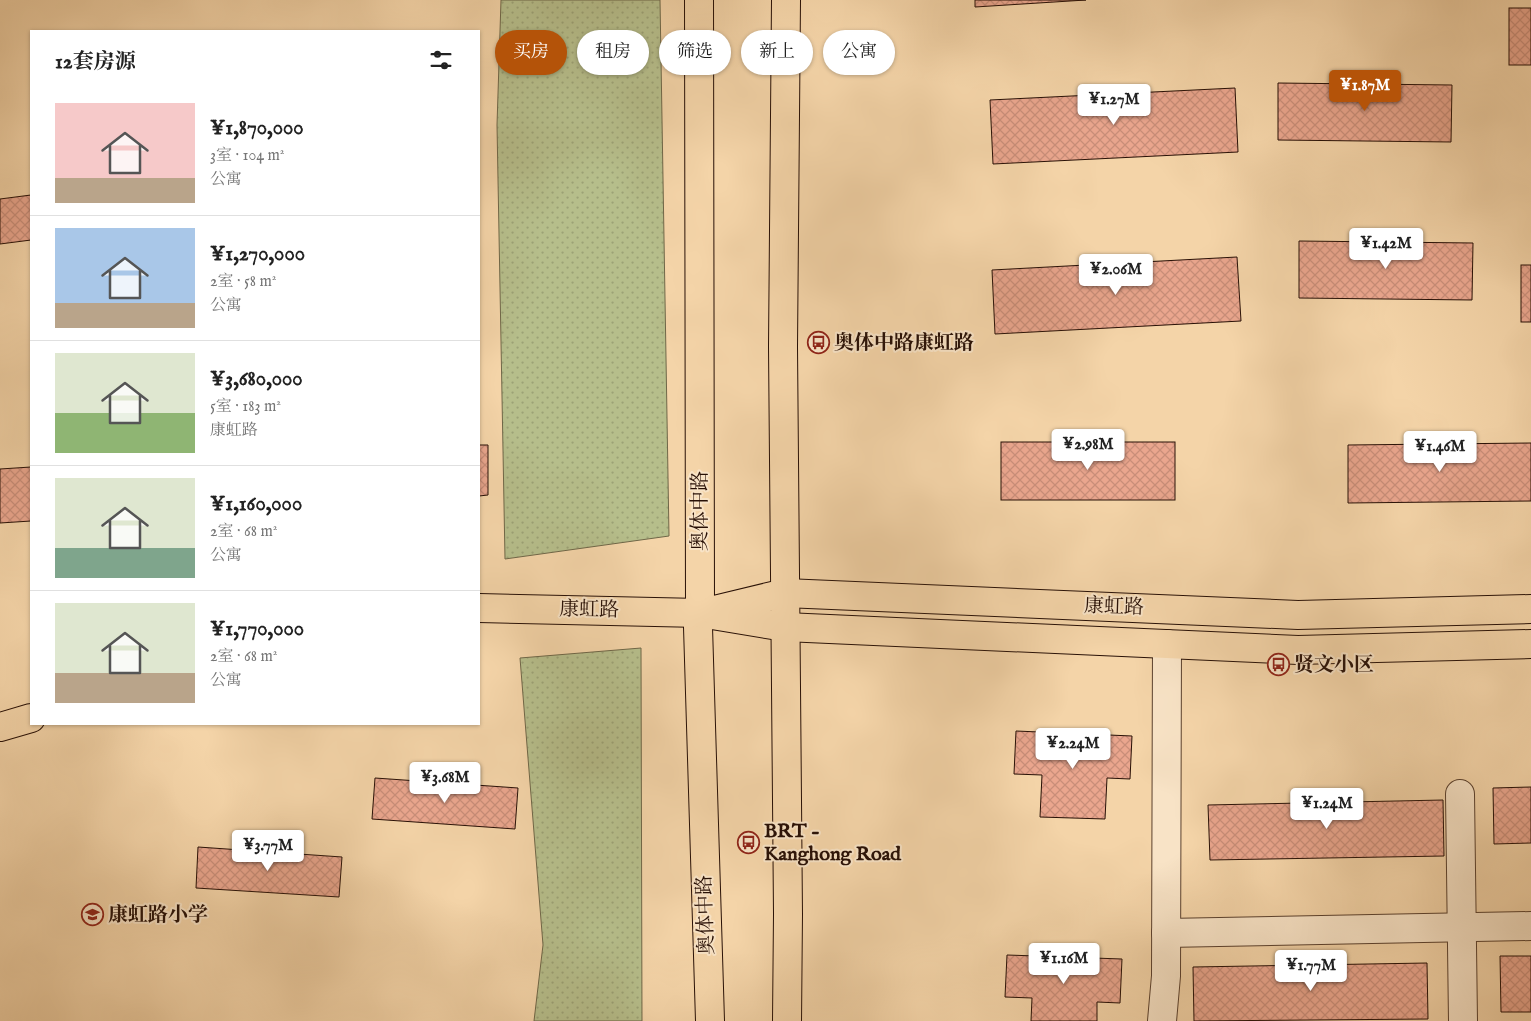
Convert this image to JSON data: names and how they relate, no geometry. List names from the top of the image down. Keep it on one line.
{"streets":{"main road":["奥体中路","康虹路"]},"crossings":[["奥体中路","康虹路"]],"places":{"bus stop":["奥体中路康虹路","贤文小区","BRT - Kanghong Road"],"school or university":["康虹路小学"]},"page":{"chip":["买房","租房","筛选","新上","公寓"],"heading":"12套房源","price":["¥1.87M","¥1.27M","¥1.42M","¥2.06M","¥2.98M","¥1.46M","¥2.24M","¥3.68M","¥1.24M","¥3.77M","¥1.16M","¥1.77M"],"list":[{"name":"¥1,870,000","note":"3室 · 104 m² · 公寓"},{"name":"¥1,270,000","note":"2室 · 58 m² · 公寓"},{"name":"¥3,680,000","note":"5室 · 183 m² · 康虹路"},{"name":"¥1,160,000","note":"2室 · 68 m² · 公寓"},{"name":"¥1,770,000","note":"2室 · 68 m² · 公寓"}]}}
